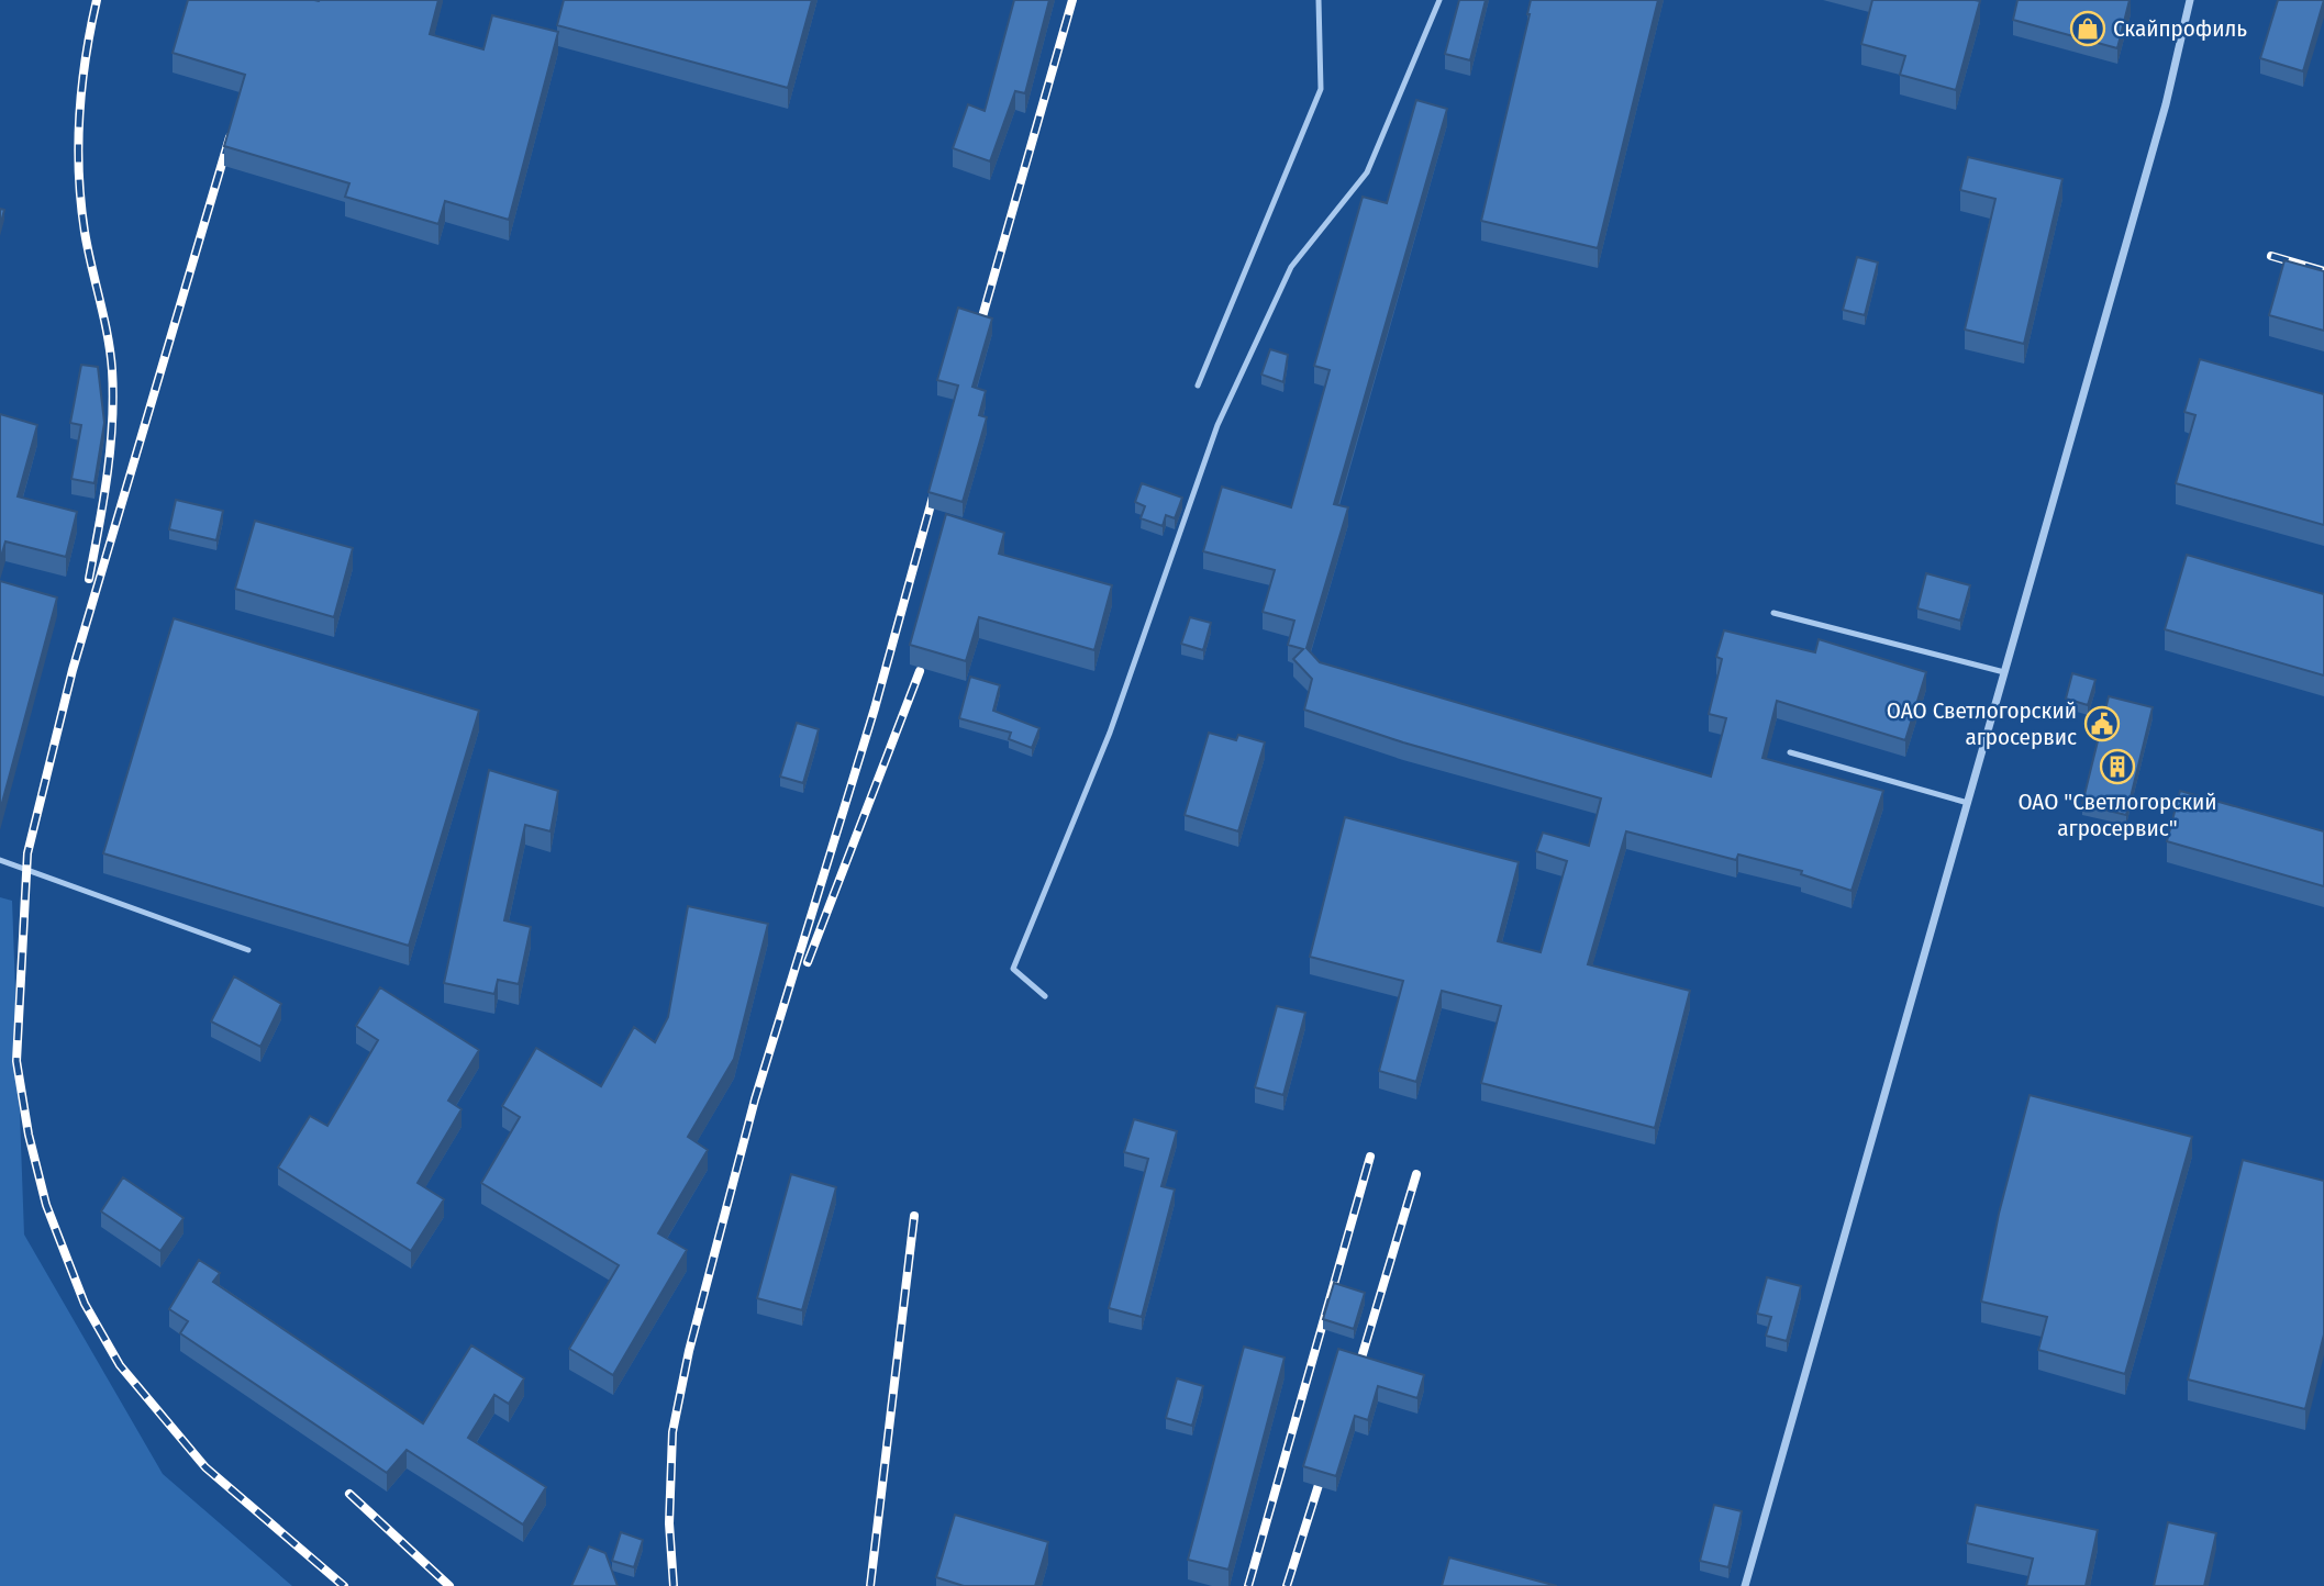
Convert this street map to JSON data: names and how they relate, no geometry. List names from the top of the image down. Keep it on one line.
{"places":{"shop":["Скайпрофиль"],"public building":["ОАО Светлогорский агросервис"],"building":["ОАО \"Светлогорский агросервис\""]}}
